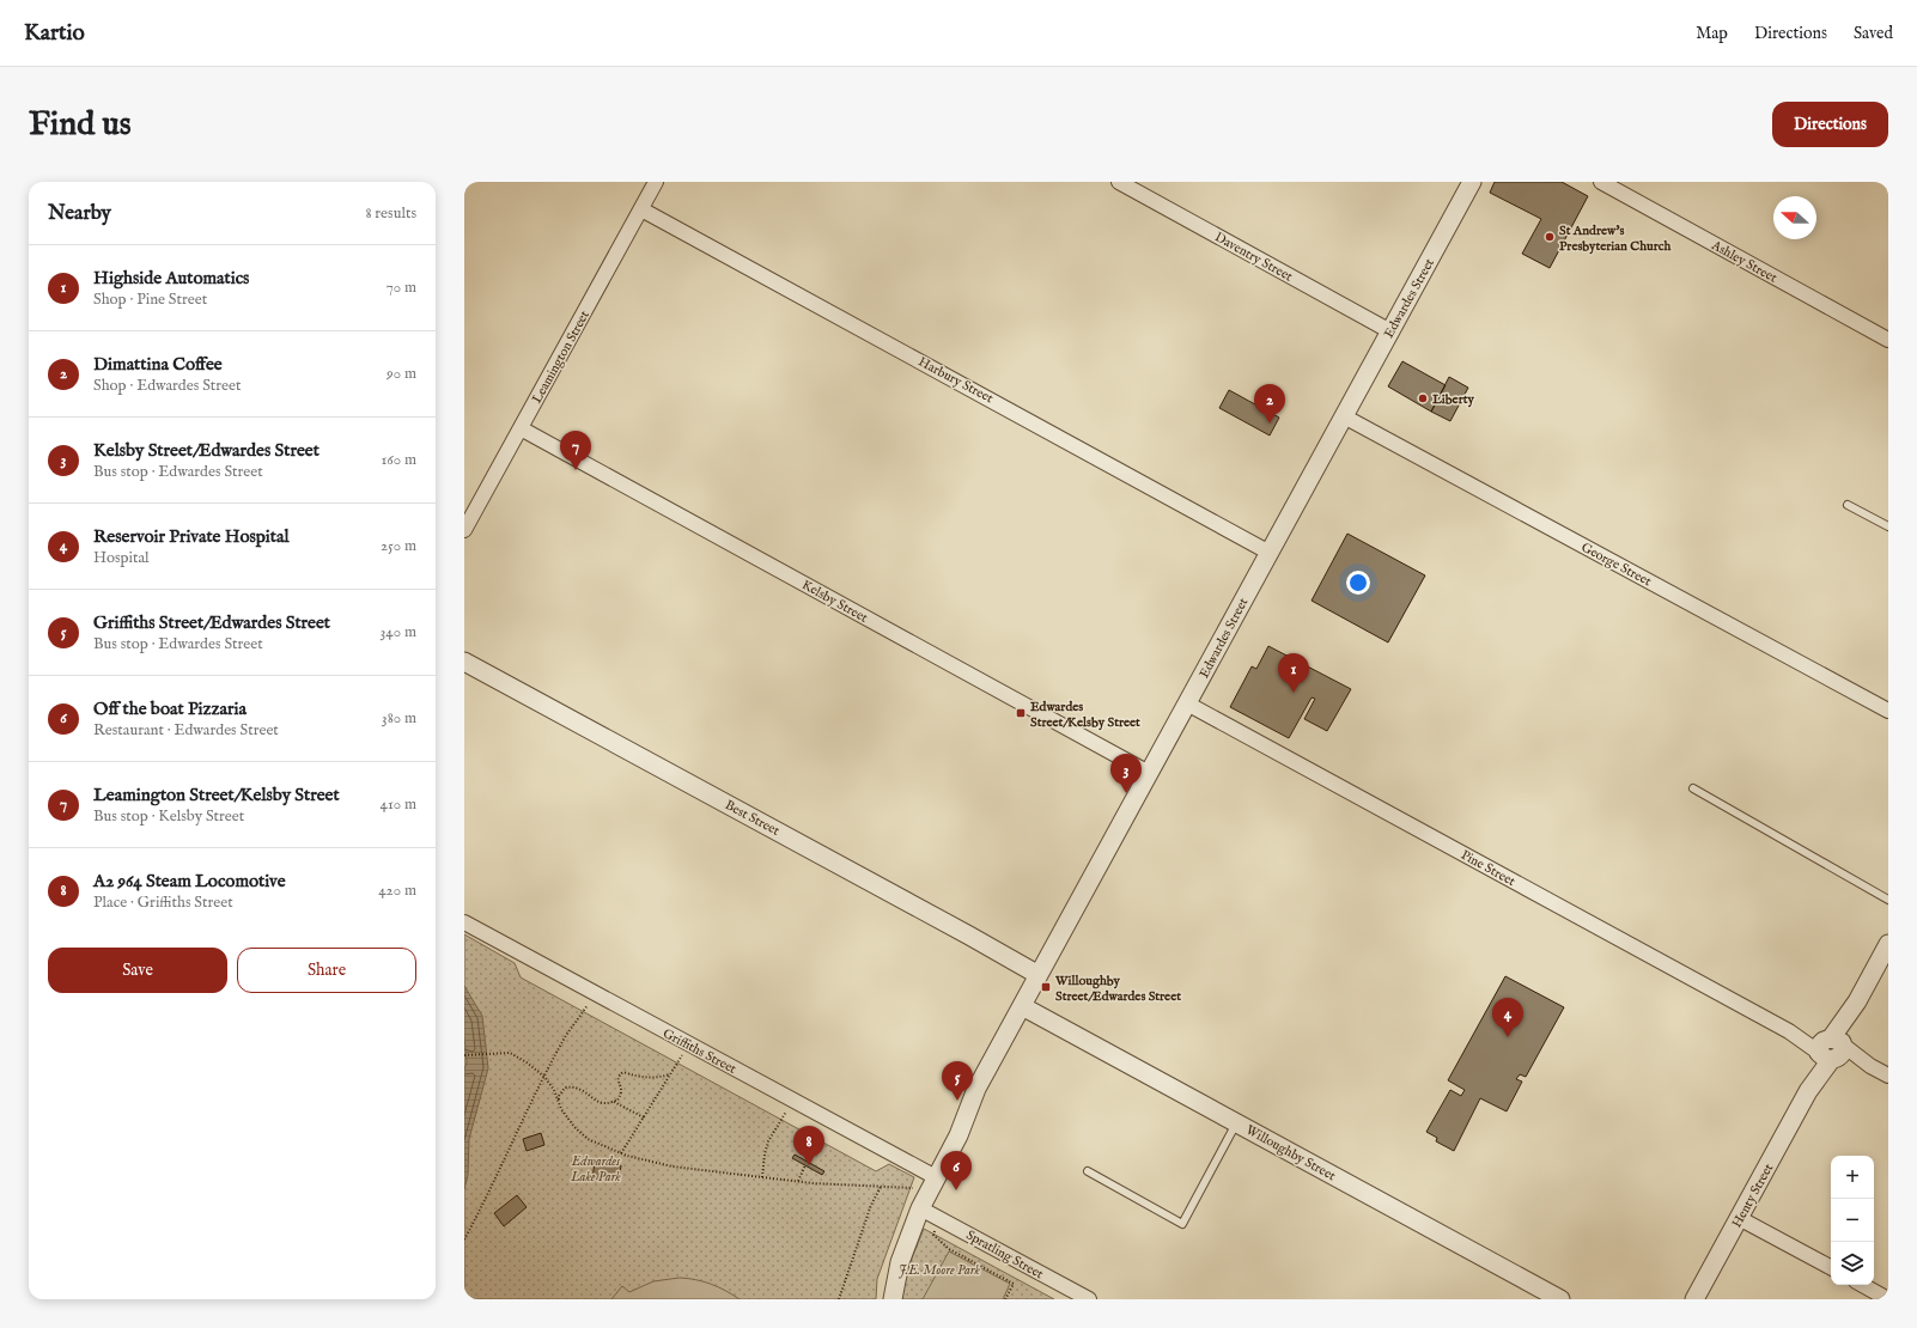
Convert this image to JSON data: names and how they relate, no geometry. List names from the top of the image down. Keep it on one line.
{"streets":{"street":["Daventry Street","Ashley Street","Edwardes Street","Leamington Street","Harbury Street","George Street","Kelsby Street","Best Street","Pine Street","Griffiths Street","Willoughby Street","Henty Street","Spratling Street"]},"crossings":[["Daventry Street","Edwardes Street"],["Edwardes Street","Harbury Street"],["Edwardes Street","George Street"],["Edwardes Street","Kelsby Street"],["Edwardes Street","Best Street"],["Edwardes Street","Pine Street"],["Edwardes Street","Griffiths Street"],["Edwardes Street","Willoughby Street"],["Edwardes Street","Spratling Street"],["Leamington Street","Harbury Street"],["Leamington Street","Kelsby Street"],["Pine Street","Henty Street"]],"parks":["Edwardes Lake Park","J.E. Moore Park"],"places":{"other":["St Andrew's Presbyterian Church","Liberty"],"transit":["Edwardes Street/Kelsby Street","Willoughby Street/Edwardes Street"]},"north":"left","page":{"header":"Kartio","nav":["Map","Directions","Saved"],"buttons":["Directions",["Save","Share"]],"title":"Find us","heading":["Nearby","8 results"],"list":[{"mark":"1","name":"Highside Automatics","note":"Shop · Pine Street","value":"70 m"},{"mark":"2","name":"Dimattina Coffee","note":"Shop · Edwardes Street","value":"90 m"},{"mark":"3","name":"Kelsby Street/Edwardes Street","note":"Bus stop · Edwardes Street","value":"160 m"},{"mark":"4","name":"Reservoir Private Hospital","note":"Hospital","value":"250 m"},{"mark":"5","name":"Griffiths Street/Edwardes Street","note":"Bus stop · Edwardes Street","value":"340 m"},{"mark":"6","name":"Off the boat Pizzaria","note":"Restaurant · Edwardes Street","value":"380 m"},{"mark":"7","name":"Leamington Street/Kelsby Street","note":"Bus stop · Kelsby Street","value":"410 m"},{"mark":"8","name":"A2 964 Steam Locomotive","note":"Place · Griffiths Street","value":"420 m"}],"pins":["2","7","1","3","4","5","8","6"],"map_buttons":["+","−"]}}
